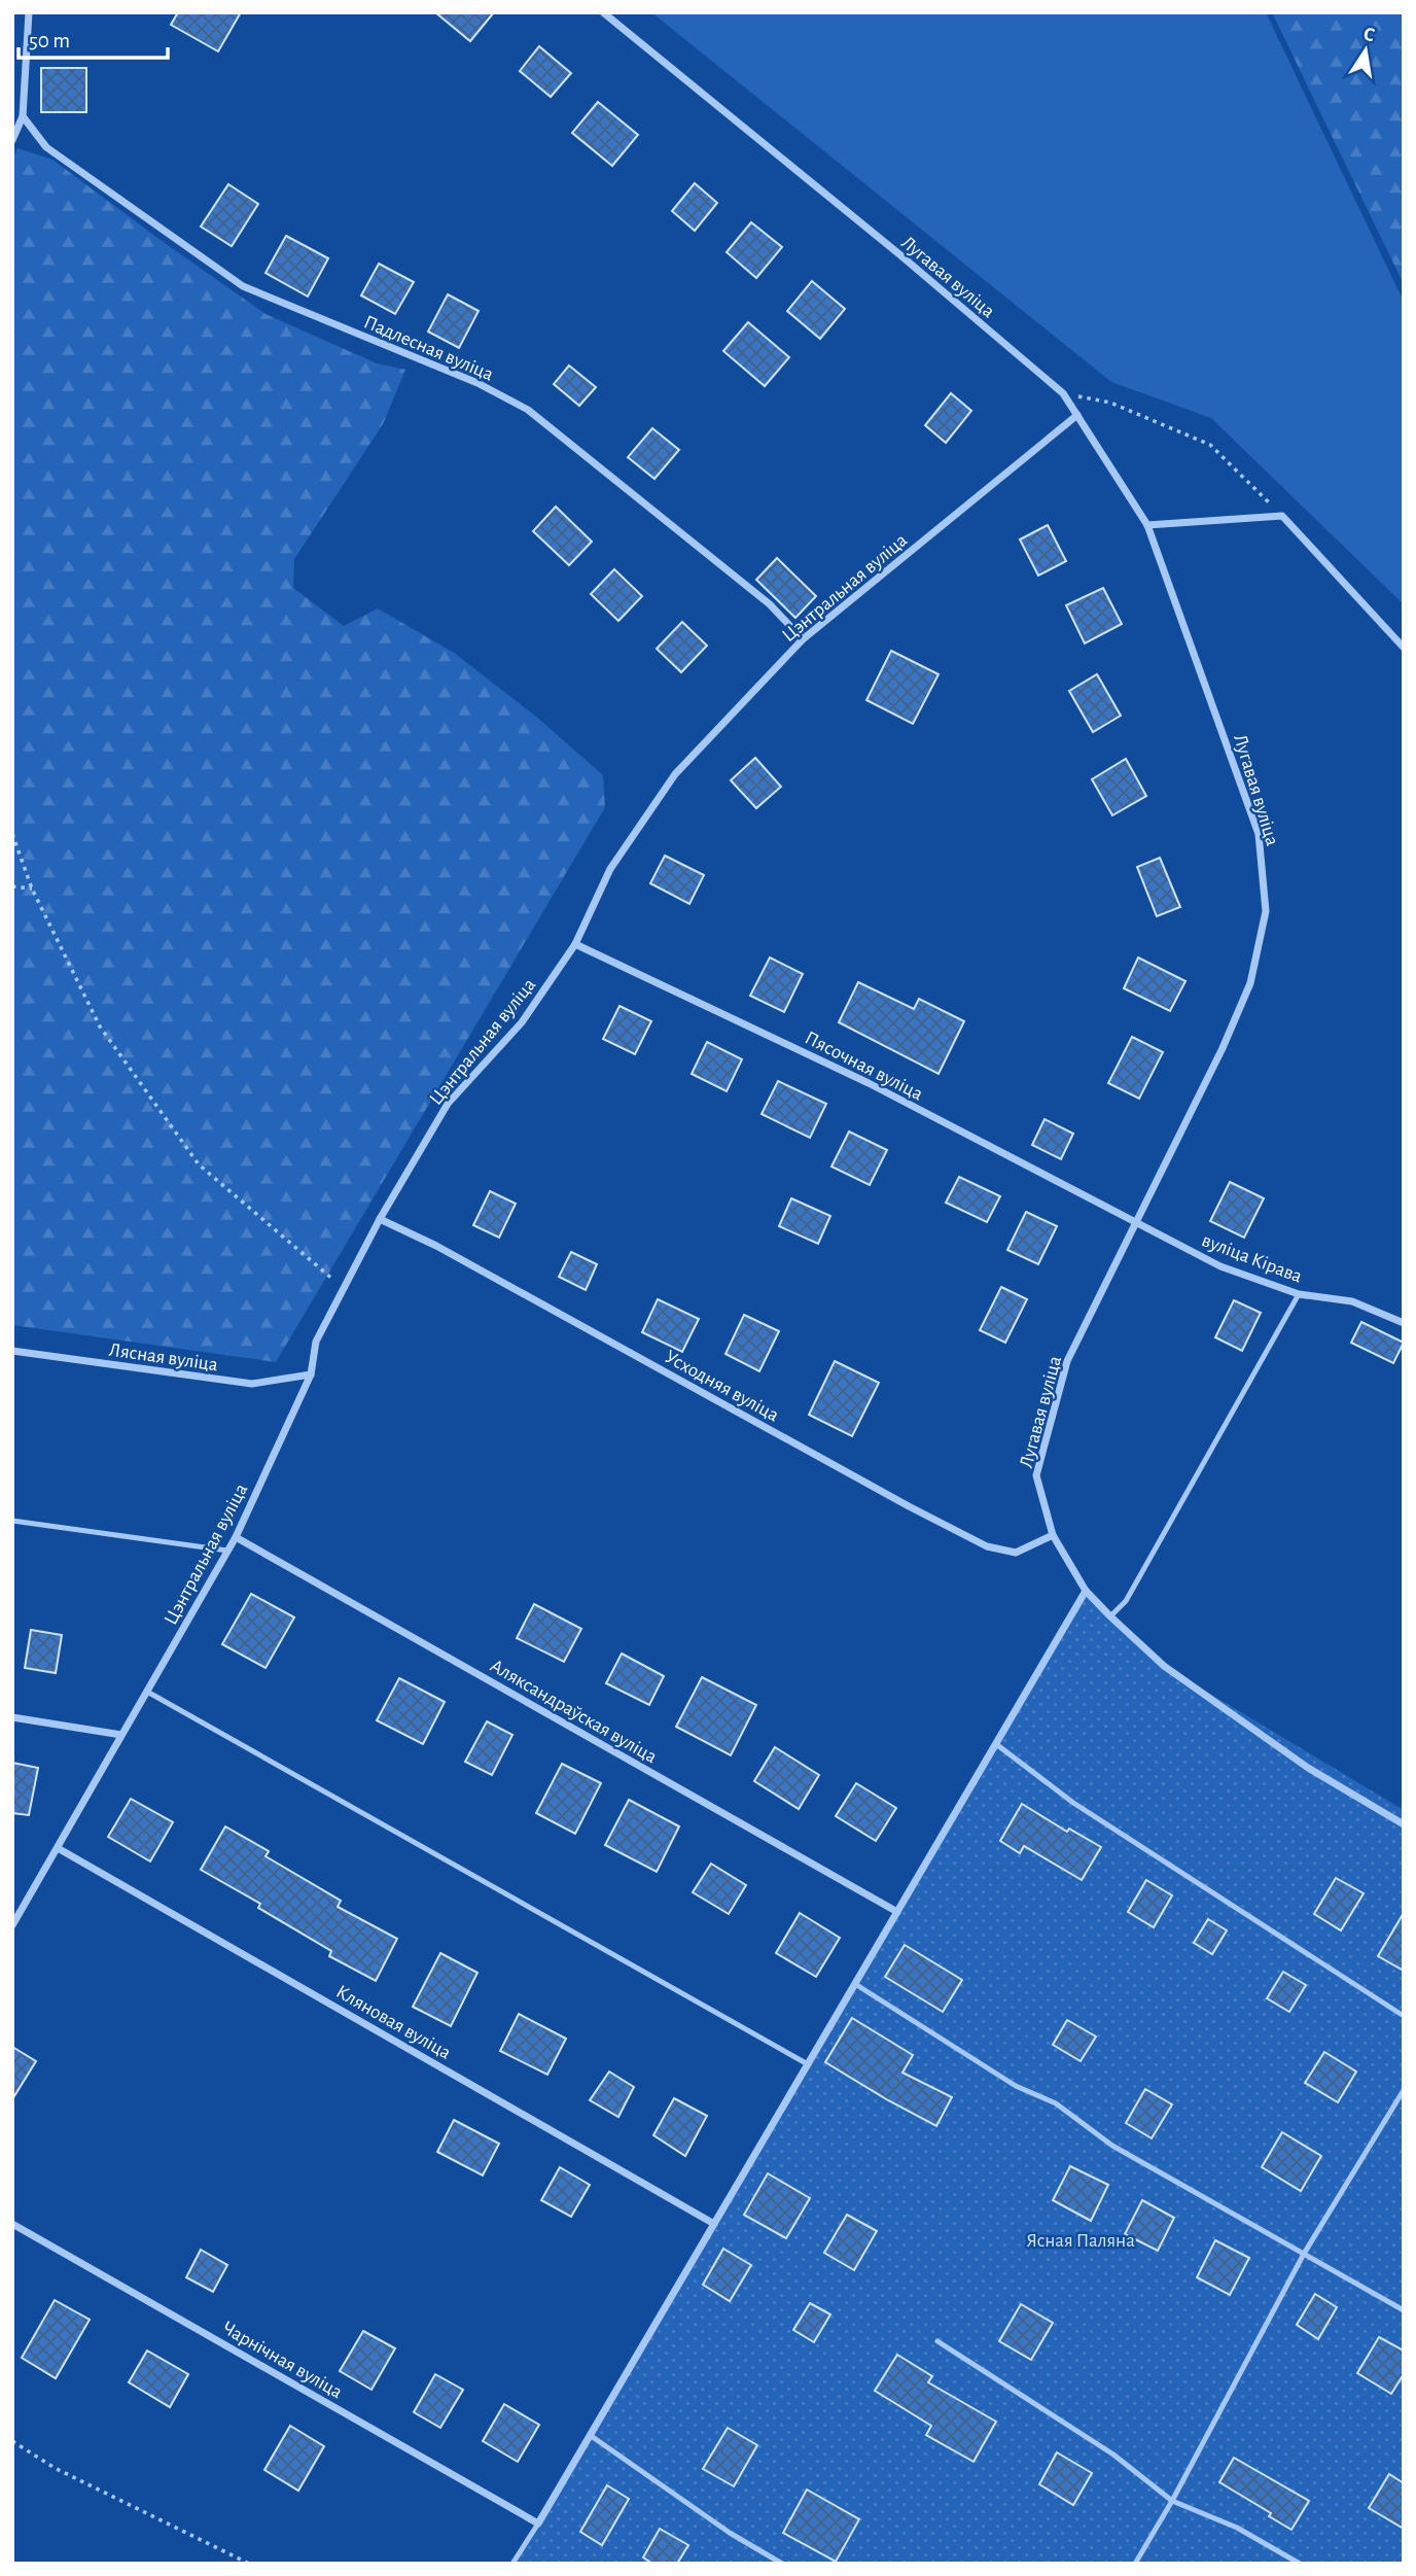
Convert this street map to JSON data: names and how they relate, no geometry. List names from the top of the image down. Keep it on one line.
{"streets":{"street":["Лугавая вуліца","Падлесная вуліца","Цэнтральная вуліца","Пясочная вуліца","вуліца Кірава","Лясная вуліца","Усходняя вуліца","Аляксандраўская вуліца","Кляновая вуліца","Чарнічная вуліца"]},"crossings":[["Лугавая вуліца","Цэнтральная вуліца"],["Лугавая вуліца","Пясочная вуліца"],["Лугавая вуліца","вуліца Кірава"],["Лугавая вуліца","Усходняя вуліца"],["Падлесная вуліца","Цэнтральная вуліца"],["Цэнтральная вуліца","Пясочная вуліца"],["Цэнтральная вуліца","Лясная вуліца"],["Цэнтральная вуліца","Усходняя вуліца"],["Цэнтральная вуліца","Аляксандраўская вуліца"],["Цэнтральная вуліца","Кляновая вуліца"],["Пясочная вуліца","вуліца Кірава"]],"parks":["Ясная Паляна"],"scale_bar":"50 m","north":"top"}
